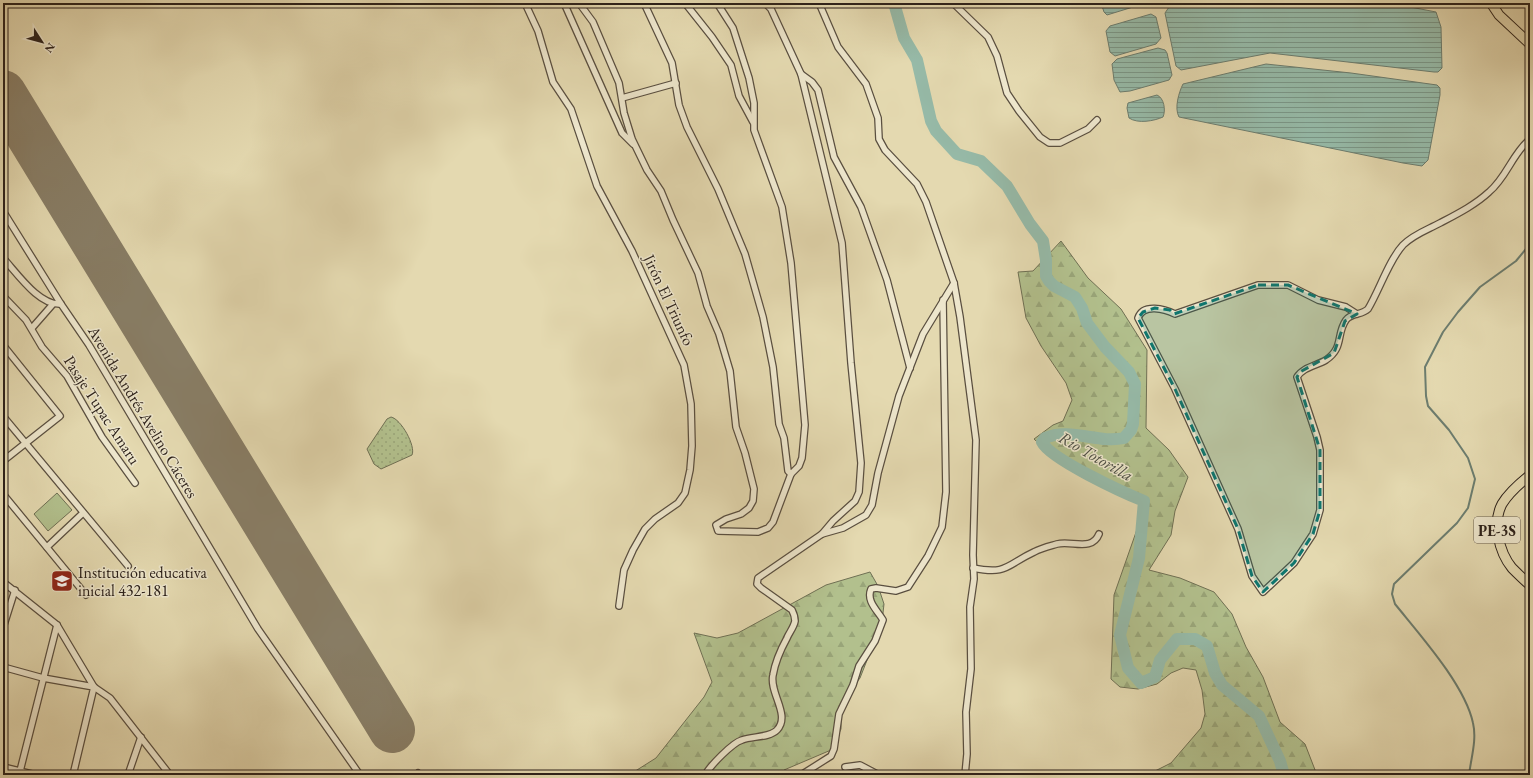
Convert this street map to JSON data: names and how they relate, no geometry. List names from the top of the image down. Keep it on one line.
{"streets":{"highway":["PE-3S"],"street":["Jirón El Triunfo","Pasaje Tupac Amaru","Avenida Andrés Avelino Cáceres"]},"water":["Rio Totorilla"],"places":{"school or university":["Institución educativa inicial 432-181"]},"north":"bottom right"}
